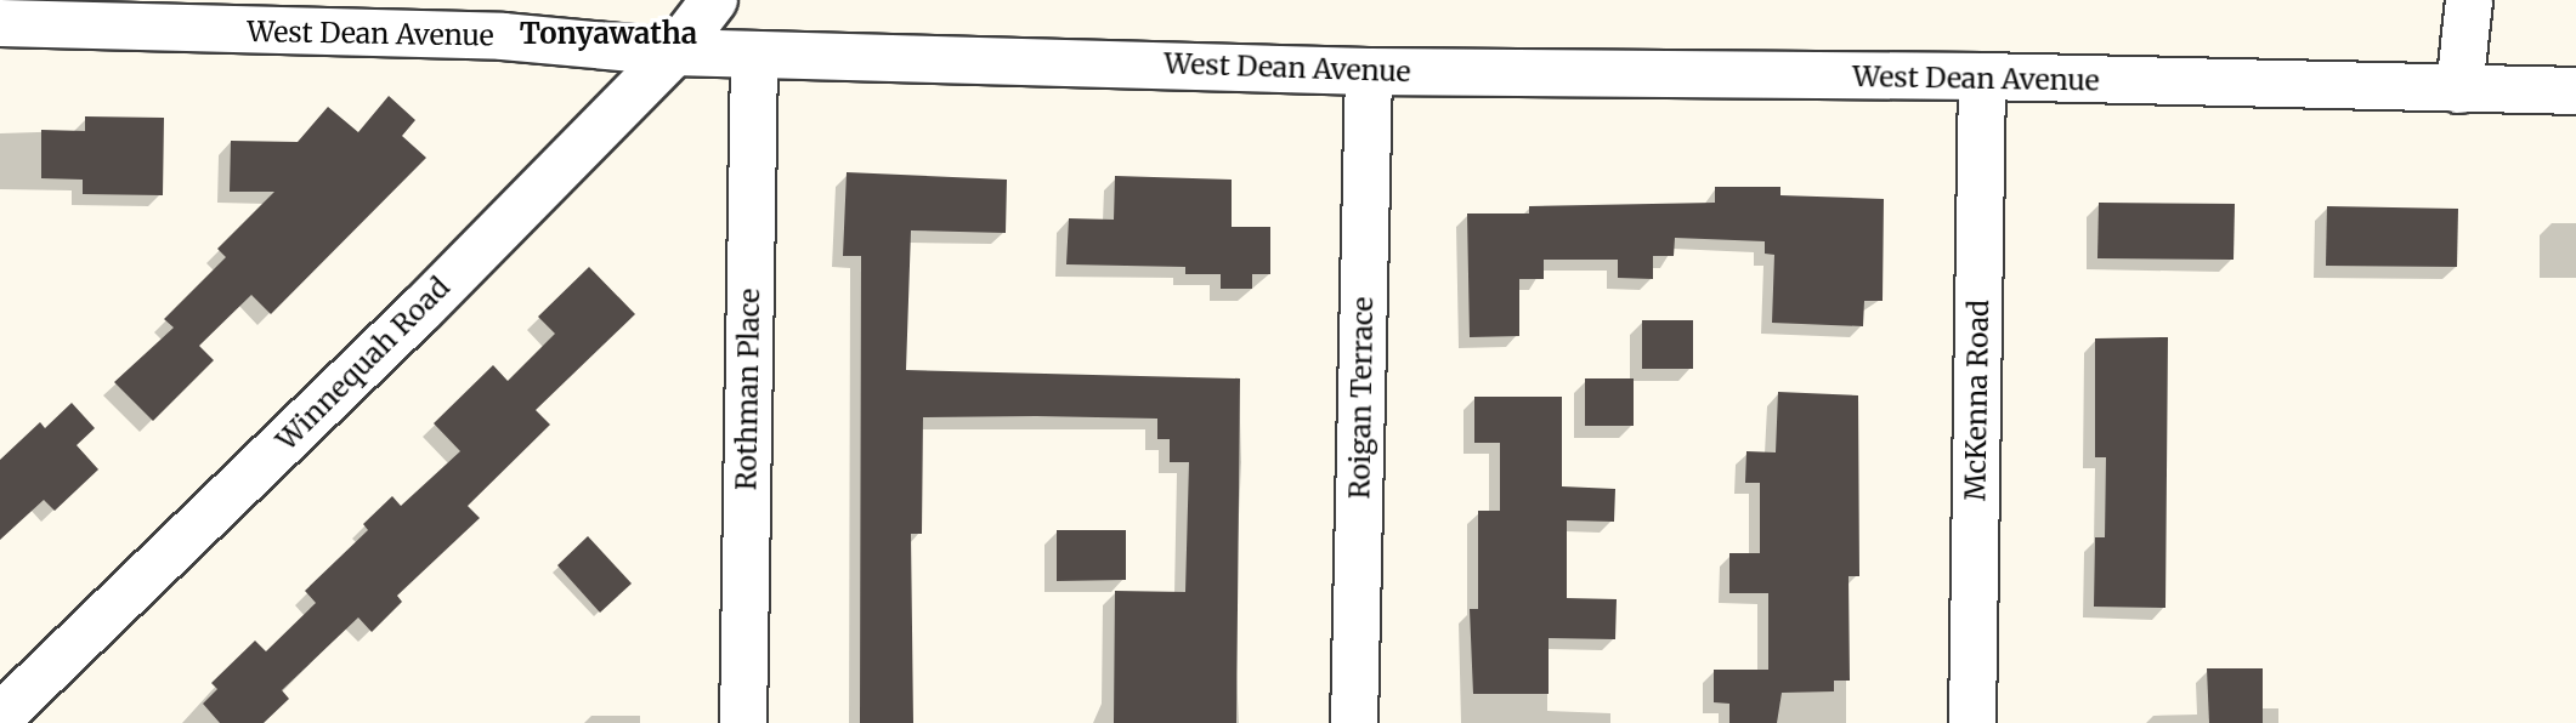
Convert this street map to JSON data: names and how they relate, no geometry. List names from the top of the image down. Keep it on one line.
{"streets":{"street":["West Dean Avenue","Winnequah Road","Rothman Place","Roigan Terrace","McKenna Road"]},"crossings":[["West Dean Avenue","Winnequah Road"],["West Dean Avenue","Rothman Place"],["West Dean Avenue","Roigan Terrace"],["West Dean Avenue","McKenna Road"]],"districts":["Tonyawatha"]}
